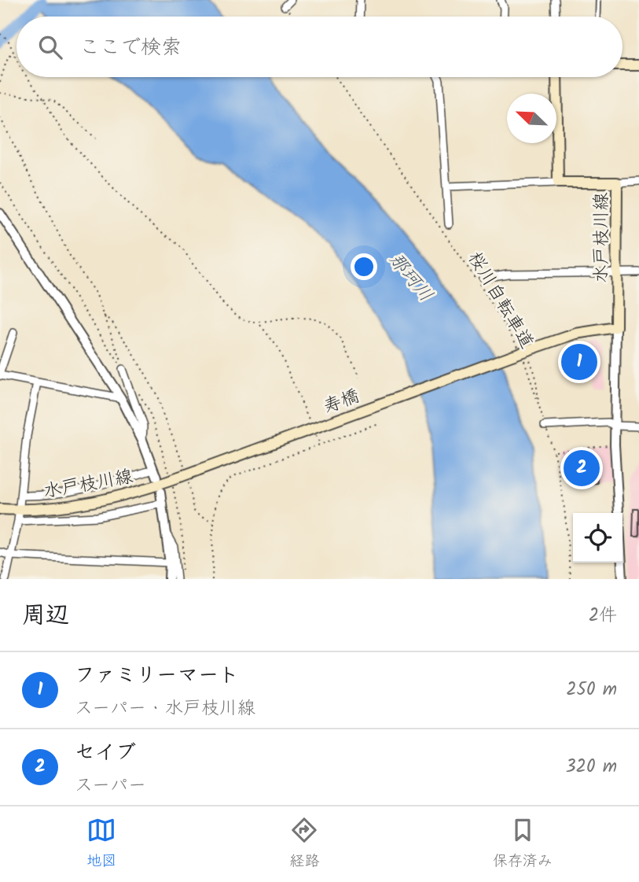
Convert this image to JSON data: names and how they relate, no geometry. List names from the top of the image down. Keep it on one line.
{"streets":{"main road":["水戸枝川線","寿橋"],"path":["桜川自転車道"]},"crossings":[["水戸枝川線","寿橋"],["桜川自転車道","寿橋"]],"water":["那珂川"],"north":"top left","page":{"search":"ここで検索","pins":["1","2"],"heading":["周辺","2件"],"list":[{"mark":"1","name":"ファミリーマート","note":"スーパー · 水戸枝川線","value":"250 m"},{"mark":"2","name":"セイブ","note":"スーパー","value":"320 m"}],"nav":["地図","経路","保存済み"]}}
